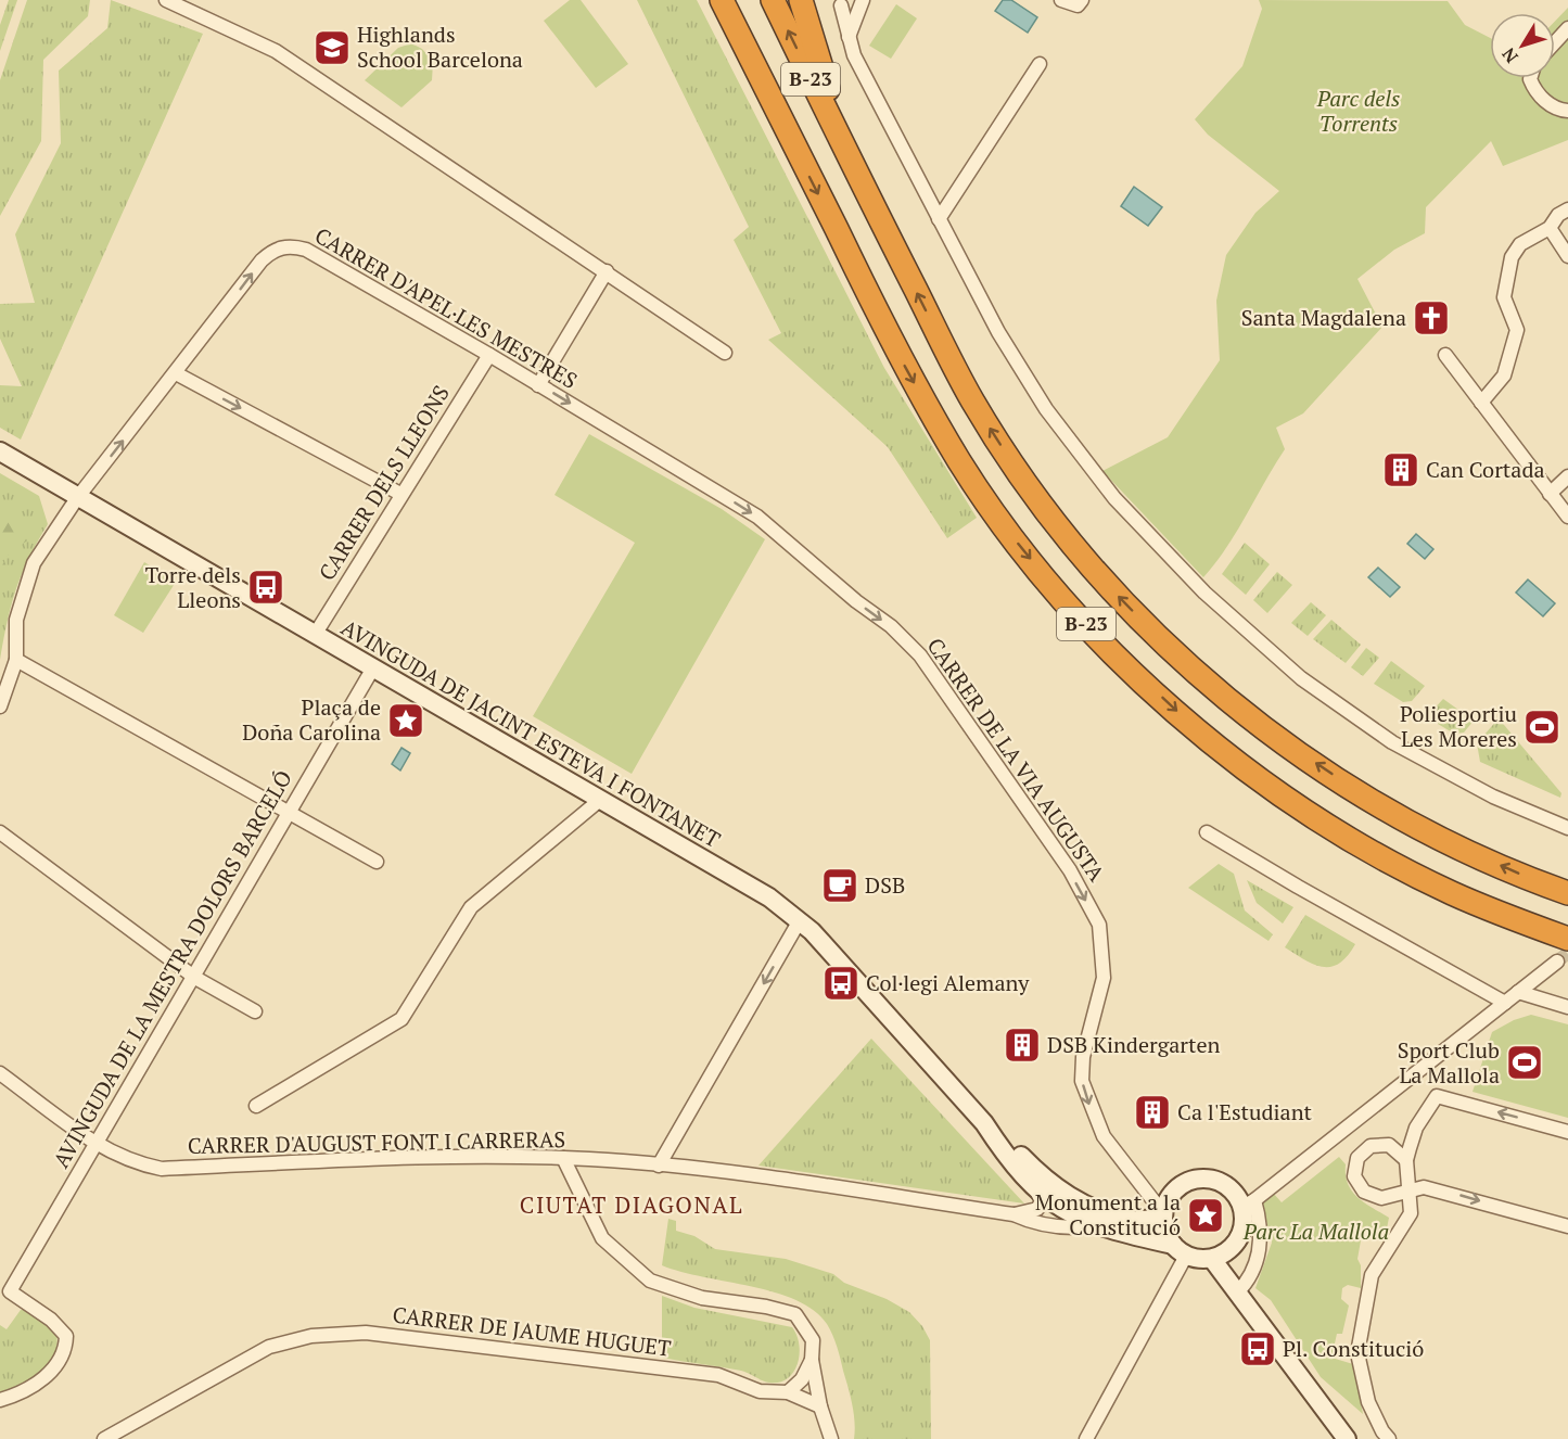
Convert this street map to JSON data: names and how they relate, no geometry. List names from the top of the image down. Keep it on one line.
{"streets":{"highway":["B-23"],"street":["CARRER D'APEL·LES MESTRES","CARRER DELS LLEONS","AVINGUDA DE JACINT ESTEVA I FONTANET","CARRER DE LA VIA AUGUSTA","AVINGUDA DE LA MESTRA DOLORS BARCELÓ","CARRER D'AUGUST FONT I CARRERAS","CARRER DE JAUME HUGUET"]},"crossings":[["CARRER D'APEL·LES MESTRES","CARRER DELS LLEONS"],["CARRER D'APEL·LES MESTRES","AVINGUDA DE JACINT ESTEVA I FONTANET"],["CARRER D'APEL·LES MESTRES","CARRER DE LA VIA AUGUSTA"],["CARRER DELS LLEONS","AVINGUDA DE JACINT ESTEVA I FONTANET"],["AVINGUDA DE JACINT ESTEVA I FONTANET","CARRER DE LA VIA AUGUSTA"],["AVINGUDA DE JACINT ESTEVA I FONTANET","AVINGUDA DE LA MESTRA DOLORS BARCELÓ"],["AVINGUDA DE JACINT ESTEVA I FONTANET","CARRER D'AUGUST FONT I CARRERAS"],["AVINGUDA DE LA MESTRA DOLORS BARCELÓ","CARRER D'AUGUST FONT I CARRERAS"]],"one_way":["CARRER DE LA VIA AUGUSTA"],"districts":["CIUTAT DIAGONAL"],"parks":["Parc dels Torrents","Parc La Mallola"],"places":{"school or university":["Highlands School Barcelona"],"church":["Santa Magdalena"],"building":["Can Cortada","DSB Kindergarten","Ca l'Estudiant"],"bus stop":["Torre dels Lleons","Col·legi Alemany","Pl. Constitució"],"place":["Plaça de Doña Carolina","Monument a la Constitució"],"sports":["Poliesportiu Les Moreres","Sport Club La Mallola"],"cafe":["DSB"]},"north":"bottom left"}
